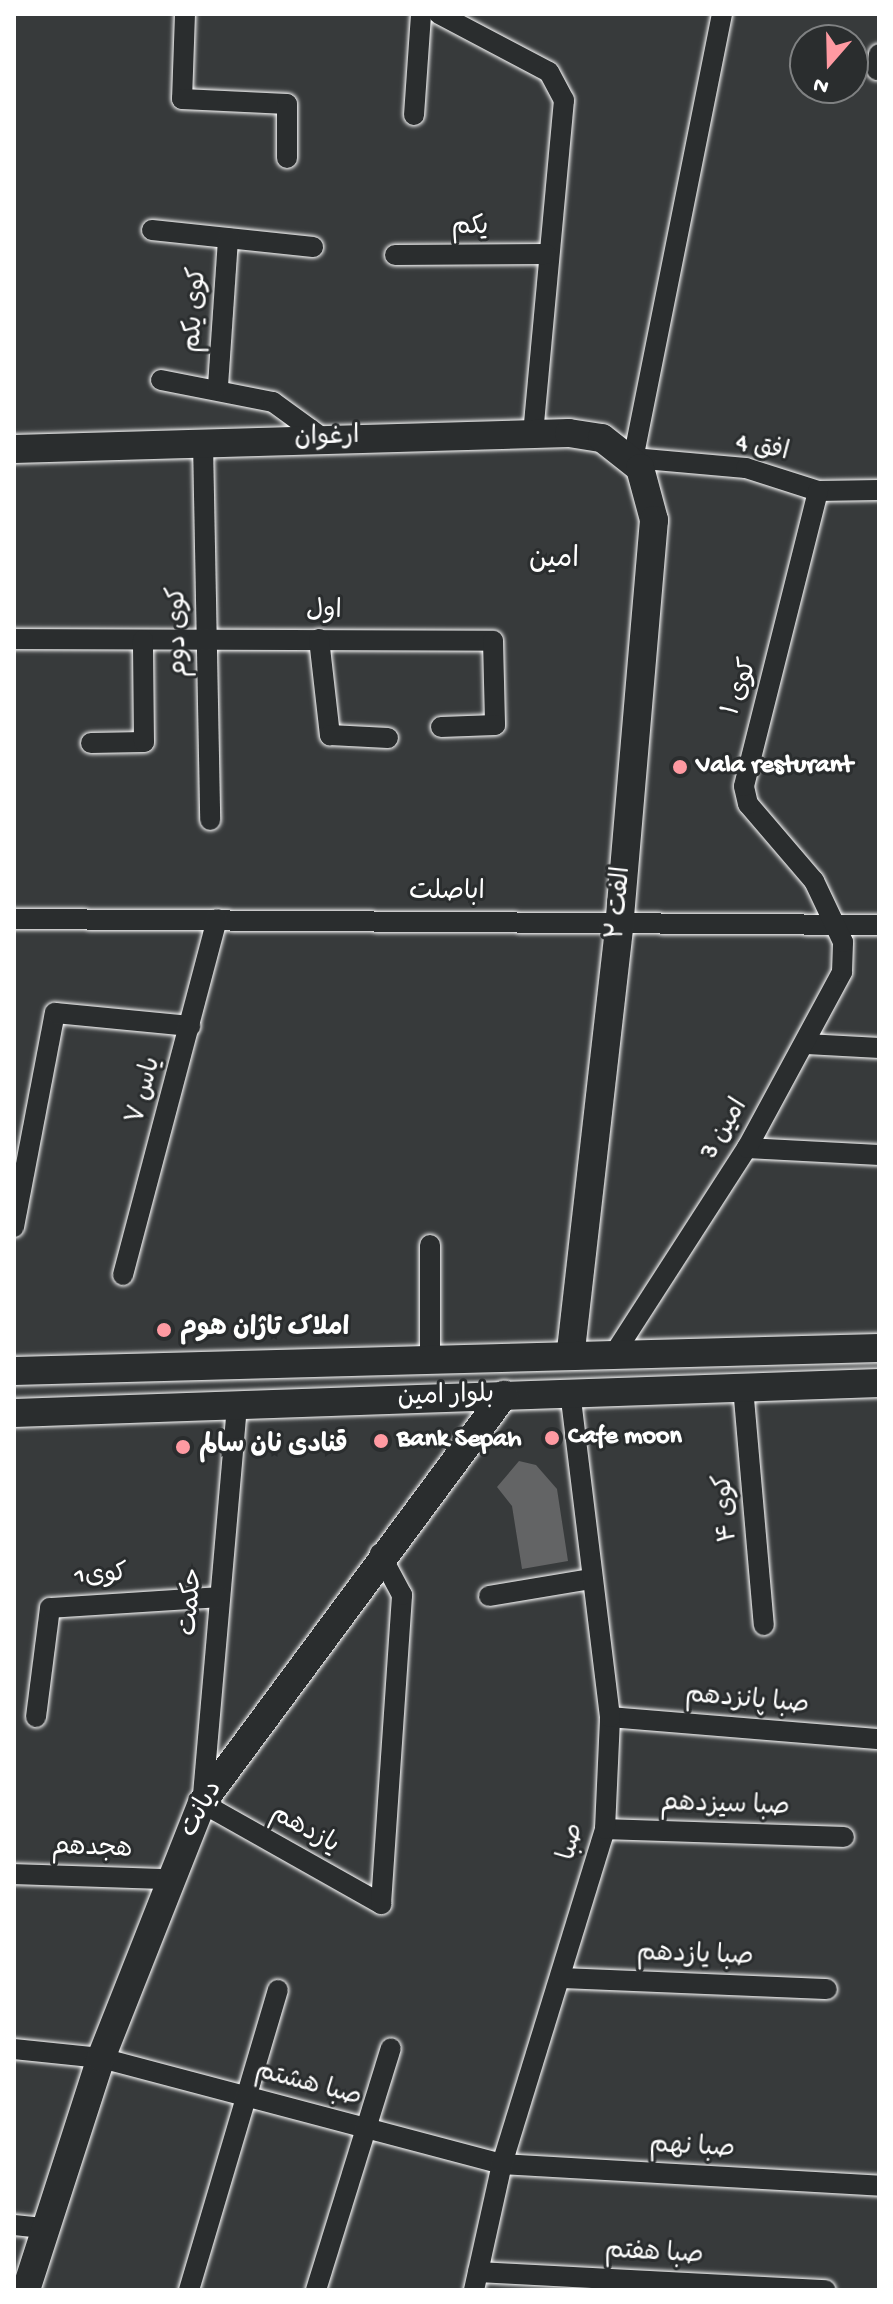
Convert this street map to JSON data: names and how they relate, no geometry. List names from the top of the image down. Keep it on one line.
{"streets":{"street":["یکم","کوی یکم","ارغوان","افق 4","اول","کوی دوم","کوی ۱","اباصلت","الفت ۲","یاس ۷","امین 3","بلوار امین","کوی ۴","کوی1","حکمت","صبا پانزدهم","صبا سیزدهم","دیانت","یازدهم","صبا","هجدهم","صبا یازدهم","صبا هشتم","صبا نهم","صبا هفتم"]},"crossings":[["ارغوان","افق 4"],["ارغوان","کوی دوم"],["ارغوان","الفت ۲"],["افق 4","کوی ۱"],["افق 4","الفت ۲"],["اول","کوی دوم"],["کوی ۱","اباصلت"],["کوی ۱","امین 3"],["اباصلت","الفت ۲"],["اباصلت","یاس ۷"],["اباصلت","امین 3"],["الفت ۲","بلوار امین"],["امین 3","بلوار امین"],["بلوار امین","کوی ۴"],["بلوار امین","حکمت"],["بلوار امین","دیانت"],["بلوار امین","صبا"],["کوی1","حکمت"],["حکمت","دیانت"],["حکمت","یازدهم"],["صبا پانزدهم","صبا"],["صبا سیزدهم","صبا"],["دیانت","یازدهم"],["دیانت","هجدهم"],["دیانت","صبا هشتم"],["صبا","صبا یازدهم"],["صبا","صبا هشتم"],["صبا","صبا نهم"],["صبا","صبا هفتم"],["صبا هشتم","صبا نهم"]],"districts":["امین"],"places":["Vala resturant","املاک تاژان هوم","Cafe moon","Bank Sepah","قنادی نان سالم"],"north":"bottom"}
